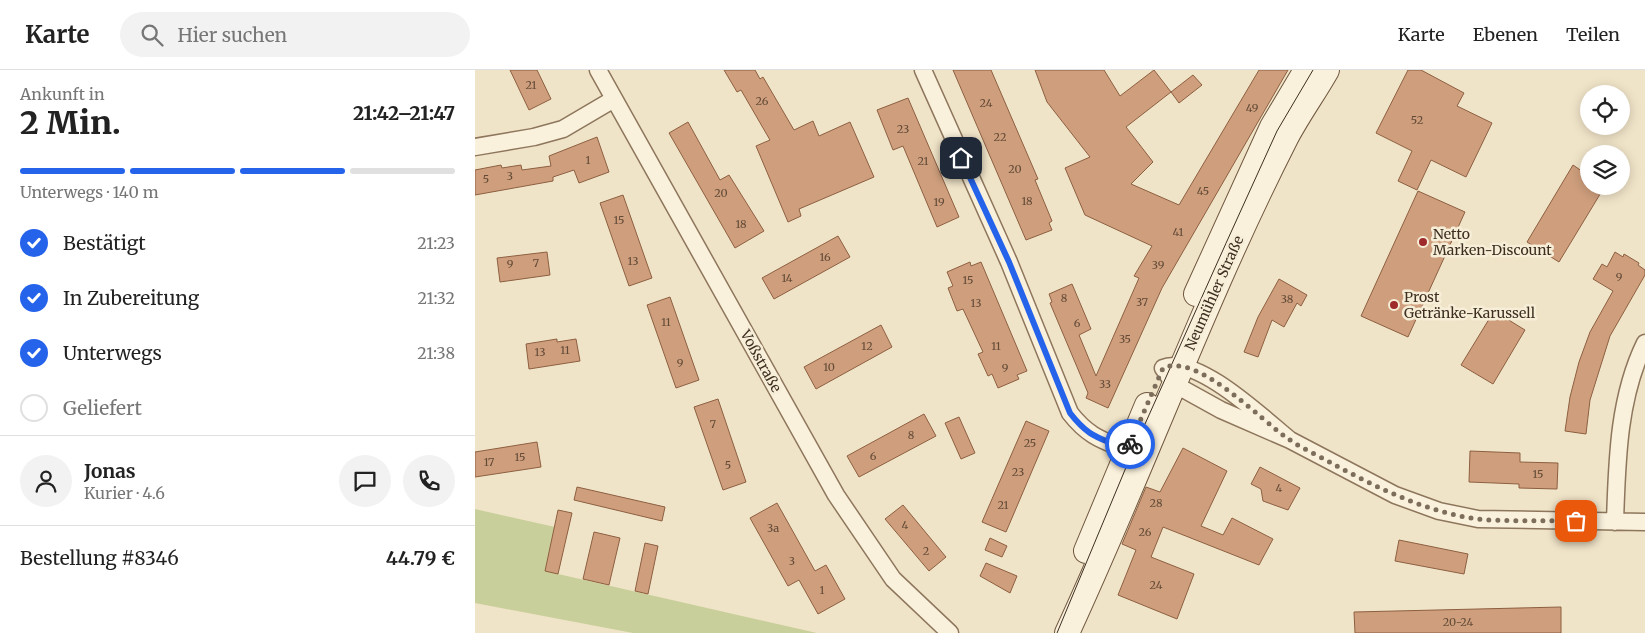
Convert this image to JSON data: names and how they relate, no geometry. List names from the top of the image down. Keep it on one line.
{"streets":{"main road":["Neumühler Straße"],"street":["Voßstraße"]},"places":["Netto Marken-Discount","Prost Getränke-Karussell"],"house_numbers":["21","26","24","49","52","23","22","1","21","20","3","5","45","20","18","19","15","18","41","16","13","7","9","39","9","14","15","8","38","37","13","11","6","35","12","11","11","13","9","10","9","33","7","8","25","6","15","17","5","23","15","4","28","21","4","3a","26","2","3","24","1","20-24"],"page":{"header":"Karte","search":"Hier suchen","nav":["Karte","Ebenen","Teilen"],"heading":["2 Min.","Ankunft in","21:42–21:47"],"panel":["Jonas","Kurier · 4.6","Bestellung #8346","44.79 €"],"bar":"Unterwegs · 140 m","list":[["Bestätigt","21:23"],["In Zubereitung","21:32"],["Unterwegs","21:38"],"Geliefert"]}}
